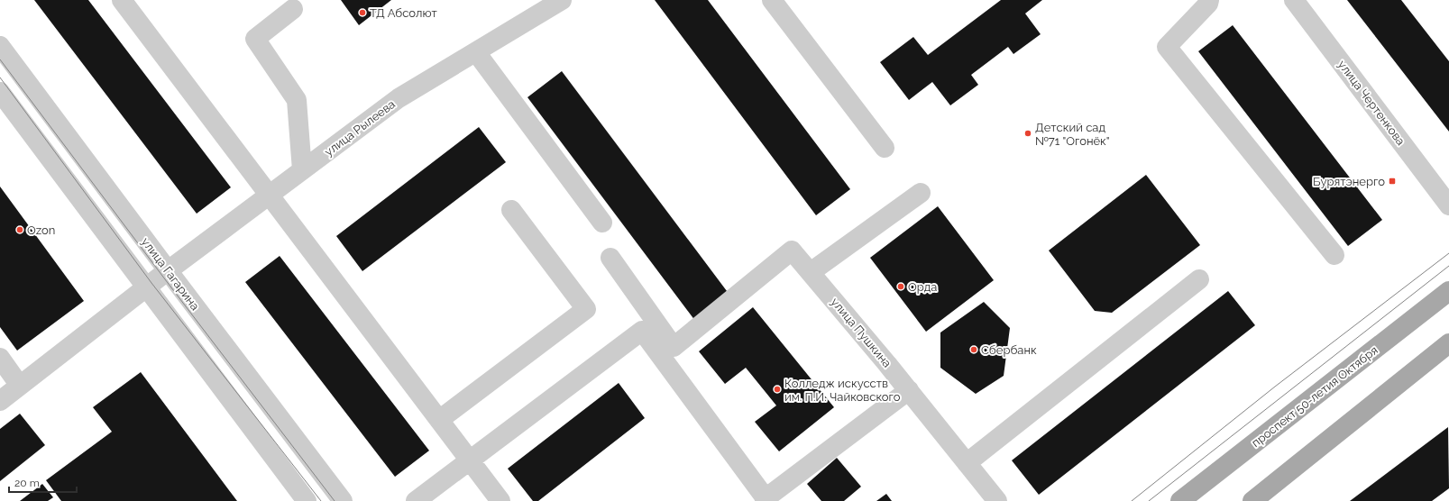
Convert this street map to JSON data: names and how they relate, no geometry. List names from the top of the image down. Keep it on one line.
{"streets":{"main road":["проспект 50-летия Октября"],"street":["улица Чертенкова","улица Рылеева","улица Гагарина","улица Пушкина"]},"crossings":[["улица Рылеева","улица Гагарина"]],"places":{"other":["ТД Абсолют","Детский сад №71 \"Огонёк\"","Ozon","Орда","Сбербанк","Колледж искусств им. П.И. Чайковского"],"transit":["Бурятэнерго"]},"scale_bar":"20 m"}
